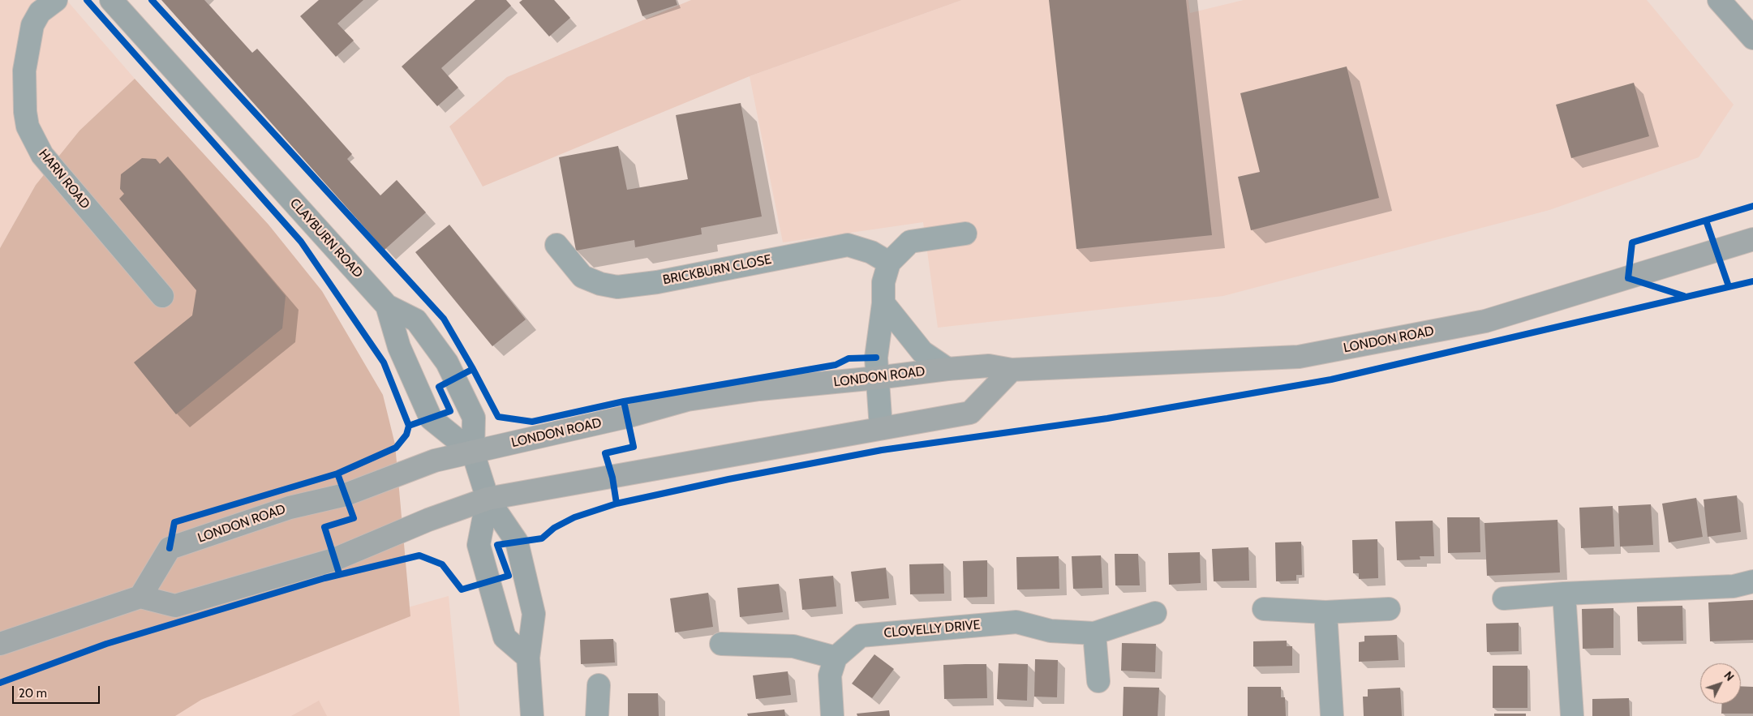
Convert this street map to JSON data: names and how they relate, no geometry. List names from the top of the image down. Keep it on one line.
{"streets":{"main road":["LONDON ROAD"],"street":["HARN ROAD","CLAYBURN ROAD","BRICKBURN CLOSE","CLOVELLY DRIVE"]},"crossings":[["CLAYBURN ROAD","LONDON ROAD"]],"scale_bar":"20 m","north":"top right"}
